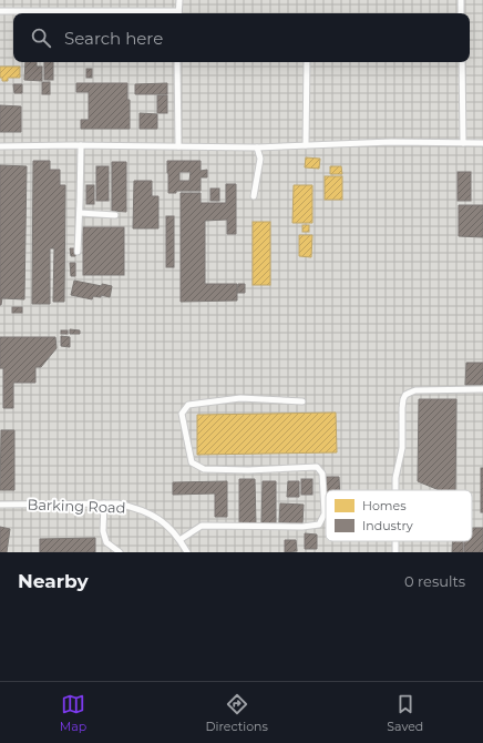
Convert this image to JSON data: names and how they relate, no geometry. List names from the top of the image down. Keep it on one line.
{"streets":{"street":["Barking Road"]},"legend":["Homes","Industry"],"page":{"search":"Search here","heading":["Nearby","0 results"],"nav":["Map","Directions","Saved"]}}
